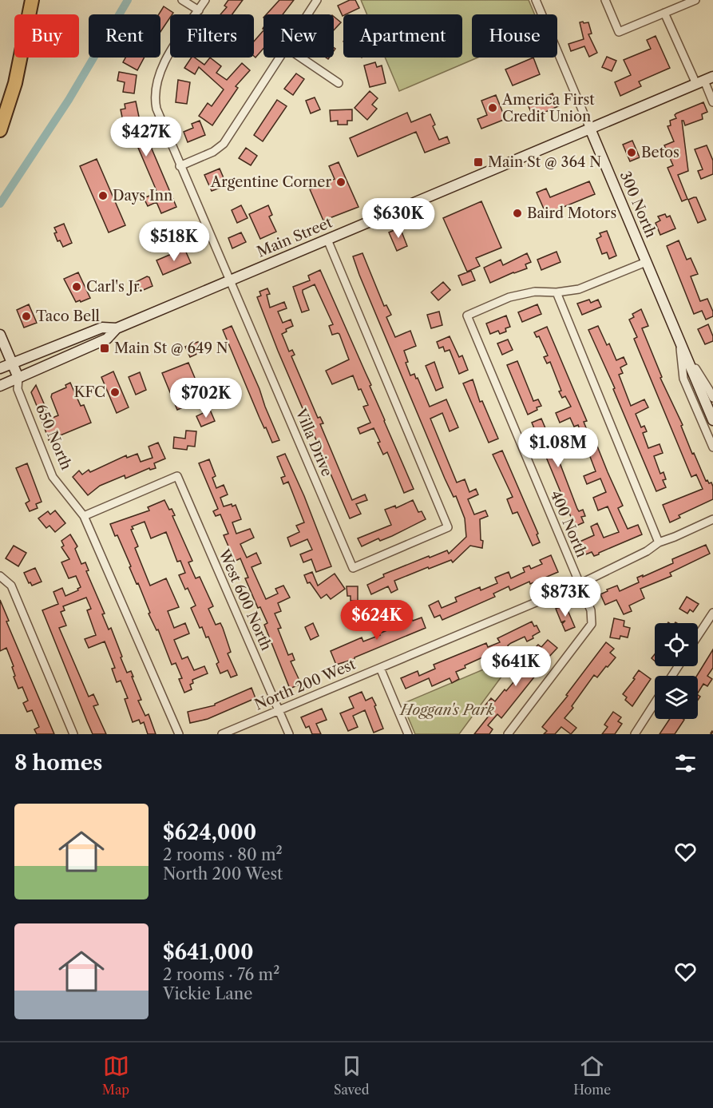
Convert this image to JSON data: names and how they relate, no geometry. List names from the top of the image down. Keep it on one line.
{"streets":{"main road":["300 North","Main Street","650 North"],"street":["Villa Drive","400 North","West 600 North","North 200 West"]},"crossings":[["300 North","Main Street"],["Main Street","650 North"],["Main Street","Villa Drive"],["650 North","West 600 North"],["400 North","North 200 West"],["West 600 North","North 200 West"]],"parks":["Hoggan's Park"],"places":{"other":["America First Credit Union","Betos","Argentine Corner","Days Inn","Baird Motors","Carl's Jr.","Taco Bell","KFC"],"transit":["Main St @ 364 N","Main St @ 649 N"]},"page":{"chip":["Buy","Rent","Filters","New","Apartment","House"],"price":["$427K","$630K","$518K","$702K","$1.08M","$873K","$624K","$641K"],"heading":"8 homes","list":[{"name":"$624,000","note":"2 rooms · 80 m² · North 200 West"},{"name":"$641,000","note":"2 rooms · 76 m² · Vickie Lane"}],"tabs":["Map","Saved","Home"]}}
